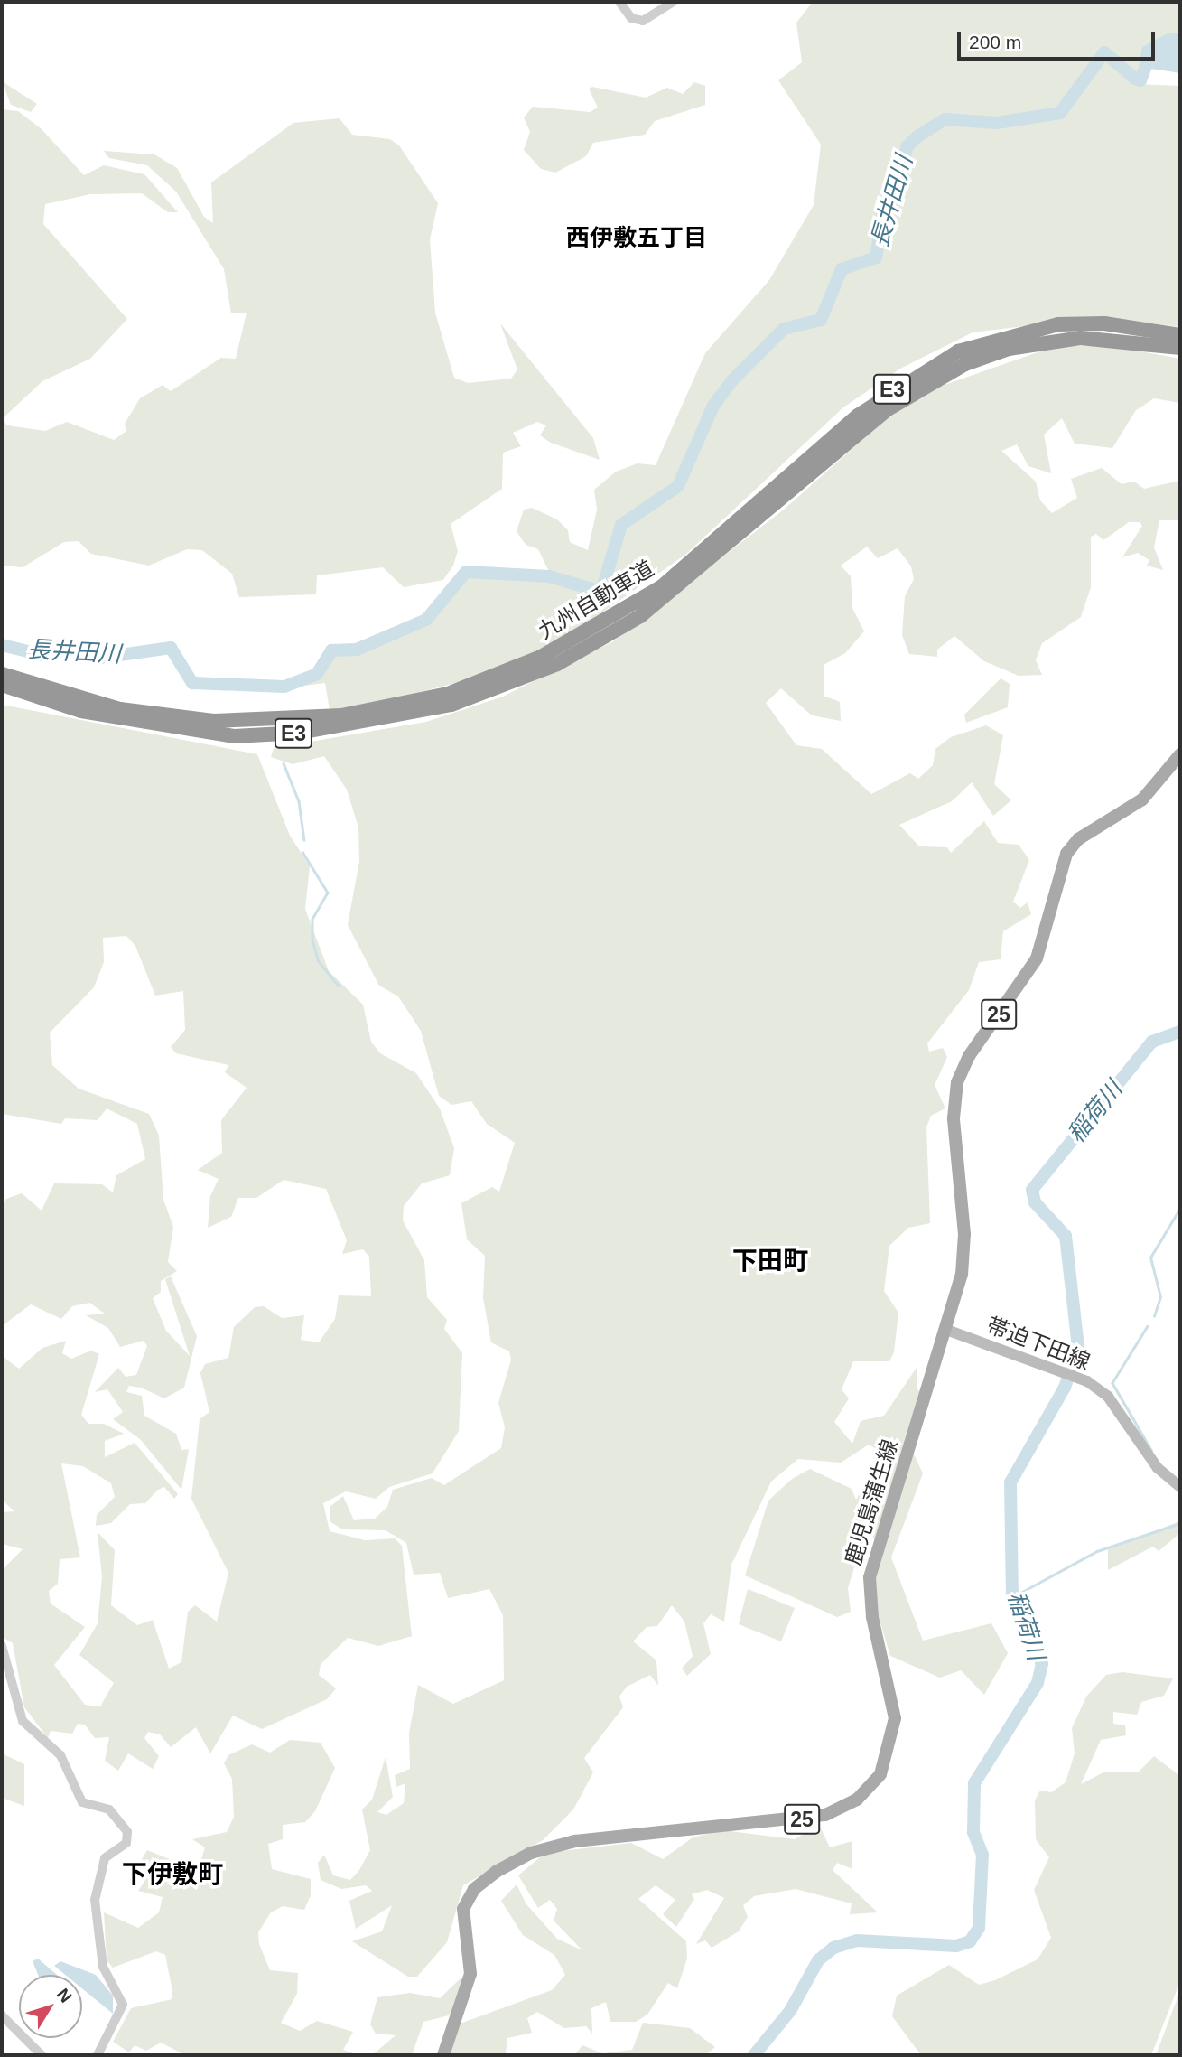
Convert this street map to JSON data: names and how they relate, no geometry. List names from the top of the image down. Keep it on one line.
{"streets":{"highway":["E3","九州自動車道"],"main road":["25","帯迫下田線","鹿児島蒲生線"]},"crossings":[["帯迫下田線","鹿児島蒲生線"]],"districts":["西伊敷五丁目","下田町","下伊敷町"],"water":["長井田川","稲荷川"],"scale_bar":"200 m","north":"top right"}
